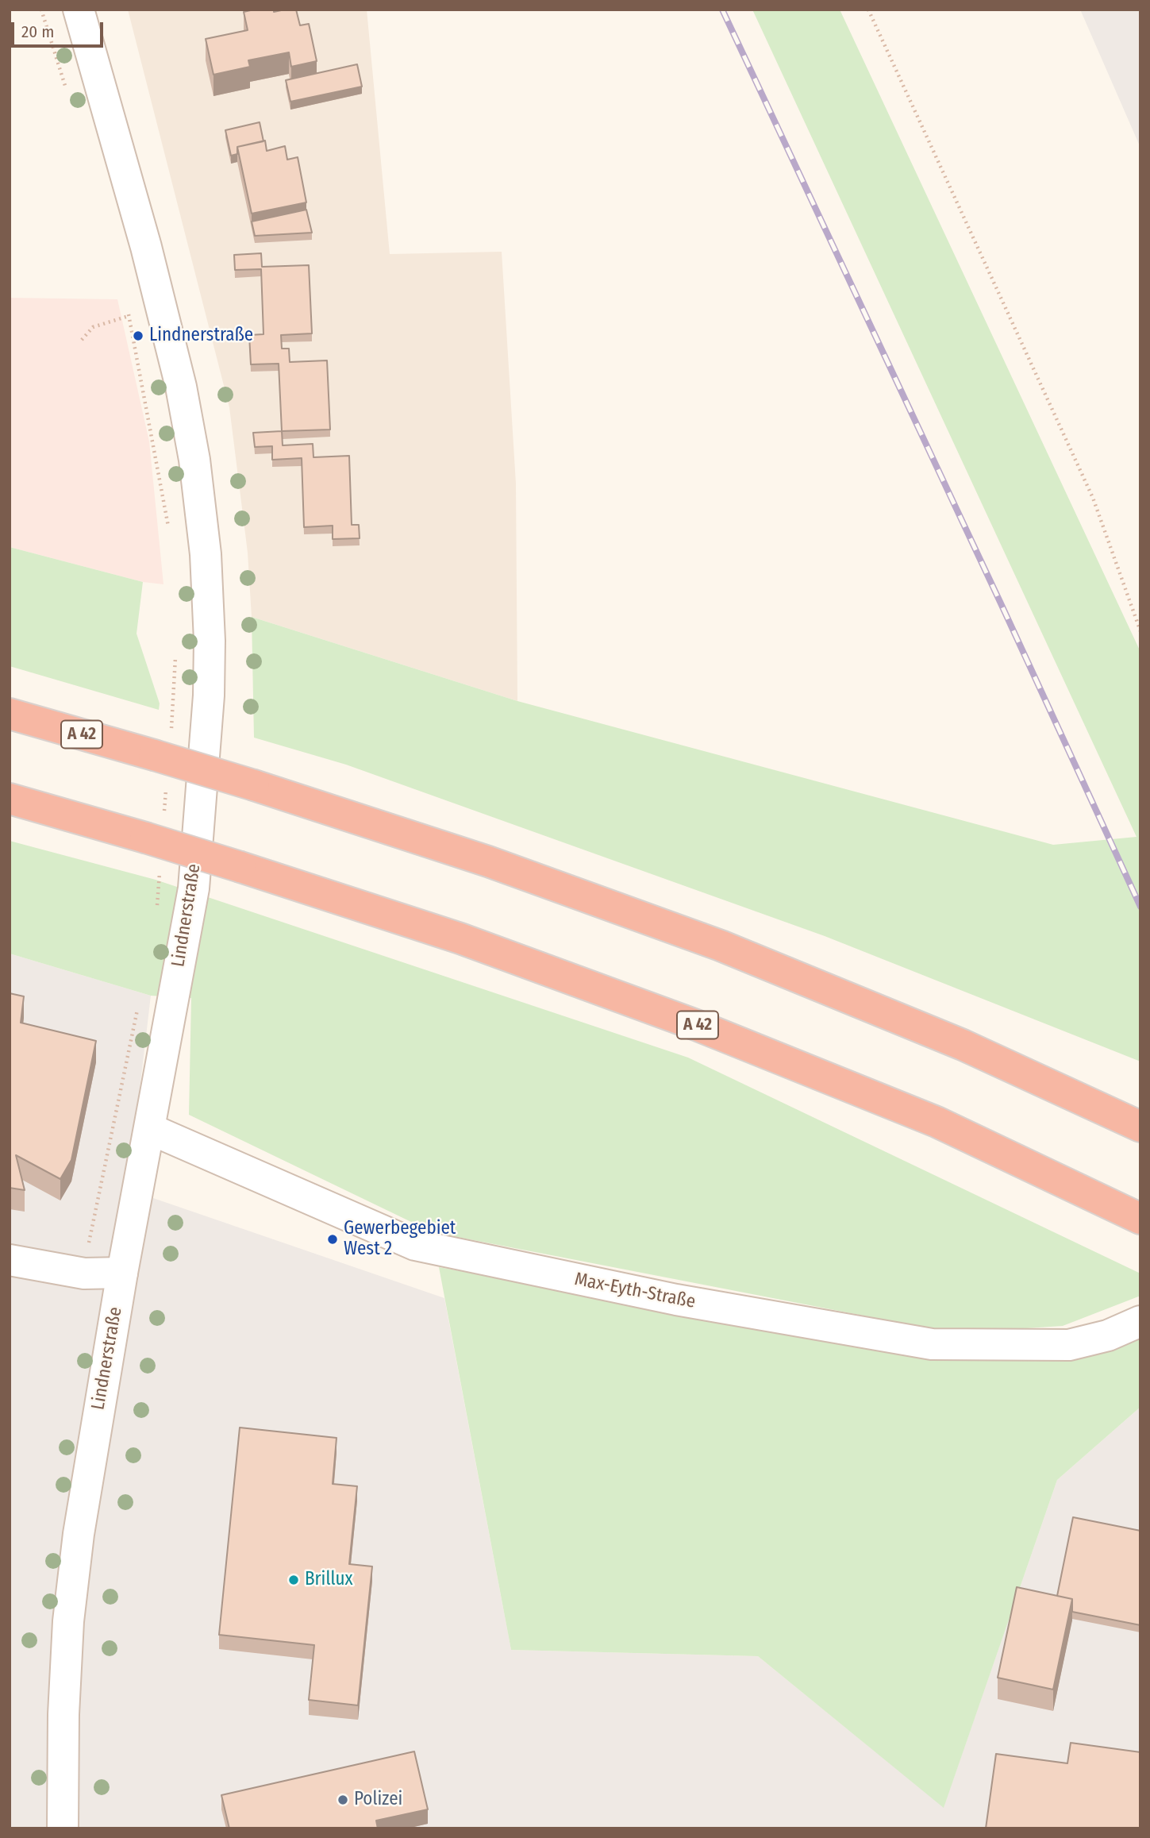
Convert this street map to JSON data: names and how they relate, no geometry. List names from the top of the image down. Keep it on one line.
{"streets":{"highway":["A 42"],"street":["Lindnerstraße","Max-Eyth-Straße"]},"crossings":[["Lindnerstraße","Max-Eyth-Straße"]],"places":["Lindnerstraße","Gewerbegebiet West 2","Brillux","Polizei"],"scale_bar":"20 m"}
